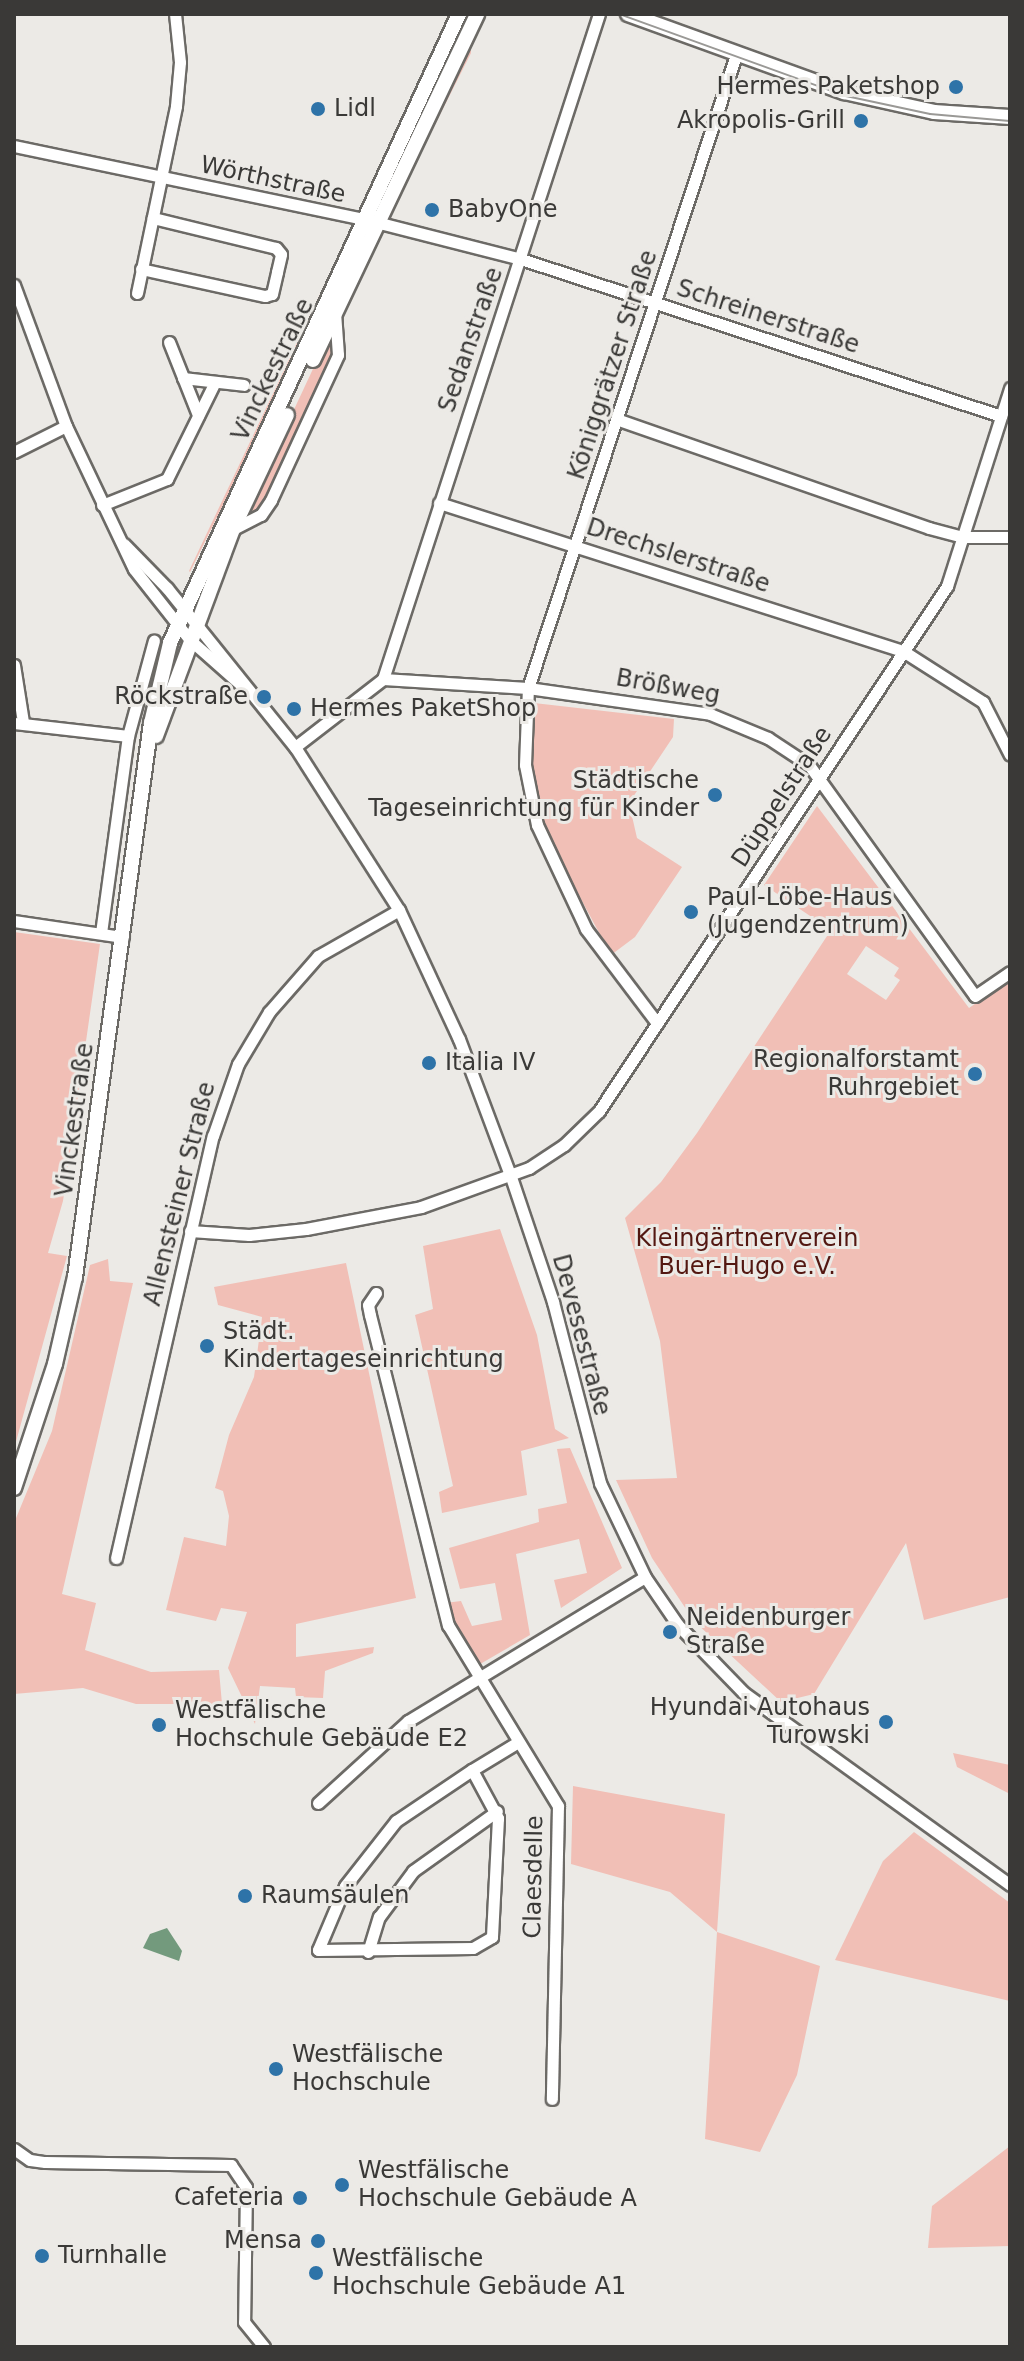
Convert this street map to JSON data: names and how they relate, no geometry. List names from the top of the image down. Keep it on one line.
{"streets":{"main road":["Vinckestraße"],"street":["Wörthstraße","Schreinerstraße","Sedanstraße","Königgrätzer Straße","Drechslerstraße","Brößweg","Düppelstraße","Allensteiner Straße","Devesestraße","Claesdelle"]},"crossings":[["Wörthstraße","Schreinerstraße"],["Wörthstraße","Sedanstraße"],["Wörthstraße","Vinckestraße"],["Schreinerstraße","Sedanstraße"],["Schreinerstraße","Königgrätzer Straße"],["Schreinerstraße","Düppelstraße"],["Sedanstraße","Drechslerstraße"],["Sedanstraße","Brößweg"],["Königgrätzer Straße","Drechslerstraße"],["Königgrätzer Straße","Brößweg"],["Königgrätzer Straße","Düppelstraße"],["Vinckestraße","Devesestraße"],["Drechslerstraße","Düppelstraße"],["Brößweg","Düppelstraße"],["Düppelstraße","Allensteiner Straße"],["Düppelstraße","Devesestraße"],["Allensteiner Straße","Devesestraße"]],"parks":["Kleingärtnerverein Buer-Hugo e.V."],"places":["Hermes Paketshop","Lidl","Akropolis-Grill","BabyOne","Röckstraße","Hermes PaketShop","Städtische Tageseinrichtung für Kinder","Paul-Löbe-Haus (Jugendzentrum)","Italia IV","Regionalforstamt Ruhrgebiet","Städt. Kindertageseinrichtung","Neidenburger Straße","Hyundai Autohaus Turowski","Westfälische Hochschule Gebäude E2","Raumsäulen","Westfälische Hochschule","Westfälische Hochschule Gebäude A","Cafeteria","Mensa","Turnhalle","Westfälische Hochschule Gebäude A1"]}
